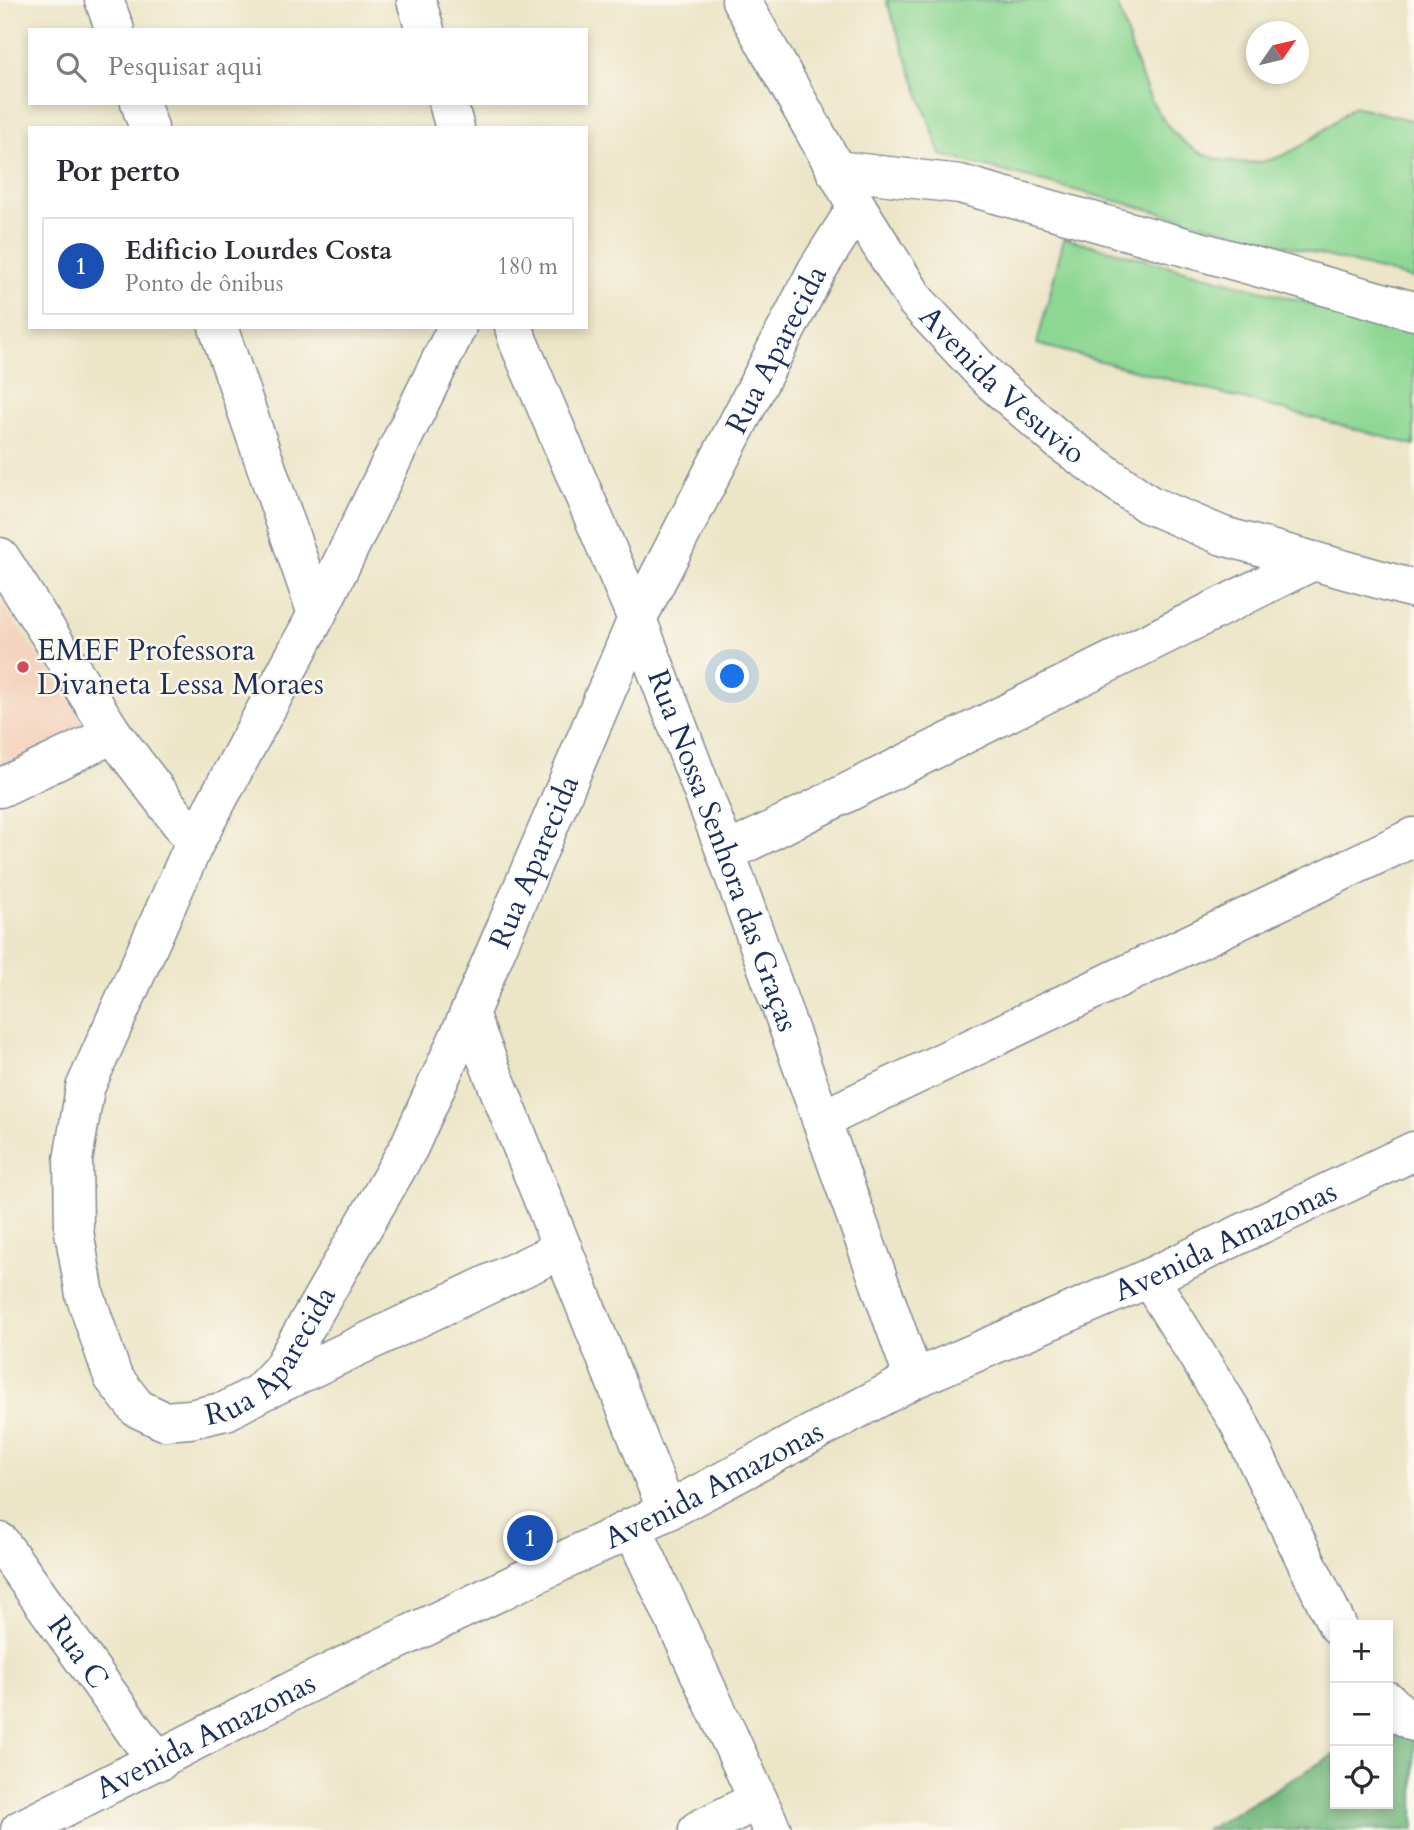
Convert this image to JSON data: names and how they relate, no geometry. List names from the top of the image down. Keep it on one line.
{"streets":{"street":["Rua Aparecida","Avenida Vesuvio","Rua Nossa Senhora das Graças","Avenida Amazonas","Rua C"]},"crossings":[["Rua Aparecida","Avenida Vesuvio"],["Rua Aparecida","Rua Nossa Senhora das Graças"],["Rua Nossa Senhora das Graças","Avenida Amazonas"],["Avenida Amazonas","Rua C"]],"places":["EMEF Professora Divaneta Lessa Moraes"],"north":"top right","page":{"search":"Pesquisar aqui","heading":"Por perto","list":[{"mark":"1","name":"Edificio Lourdes Costa","note":"Ponto de ônibus","value":"180 m"}],"pins":"1","map_buttons":["+","−"]}}
